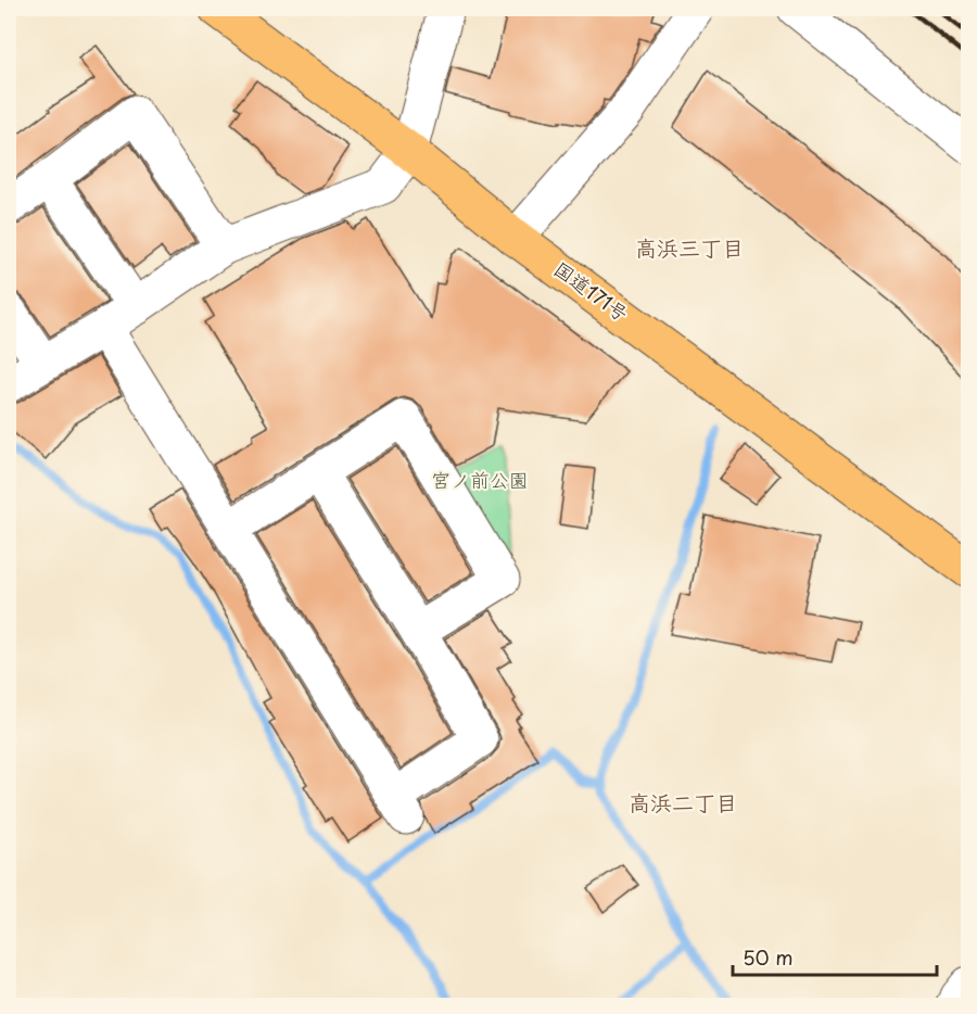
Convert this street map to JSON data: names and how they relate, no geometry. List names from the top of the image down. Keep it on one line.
{"streets":{"highway":["国道171号"]},"districts":["高浜三丁目","高浜二丁目"],"parks":["宮ノ前公園"],"scale_bar":"50 m"}
